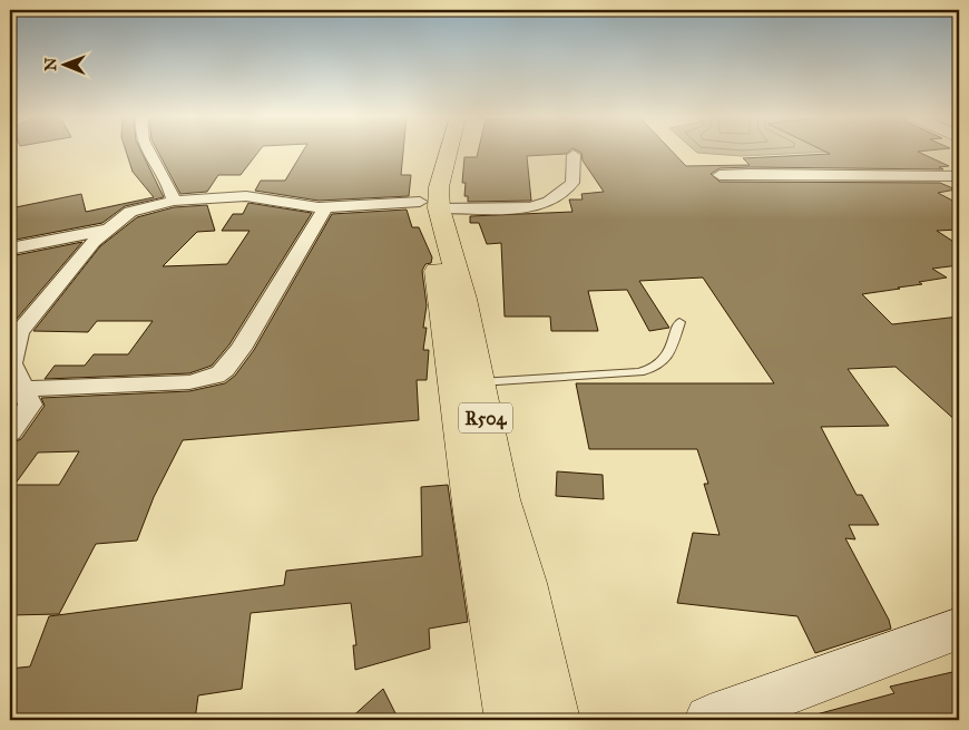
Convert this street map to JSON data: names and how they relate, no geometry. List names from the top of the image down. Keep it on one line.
{"streets":{"main road":["R504"]},"north":"left"}
